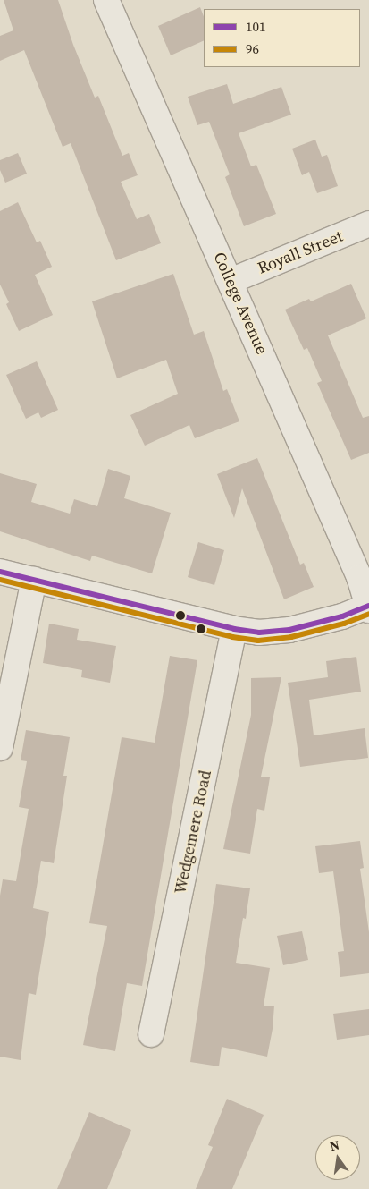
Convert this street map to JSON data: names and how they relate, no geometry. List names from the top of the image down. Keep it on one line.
{"streets":{"street":["Royall Street","College Avenue","Wedgemere Road"]},"crossings":[["Royall Street","College Avenue"]],"lines":["transit line 101","transit line 96"],"legend":["101","96"],"north":"top"}
